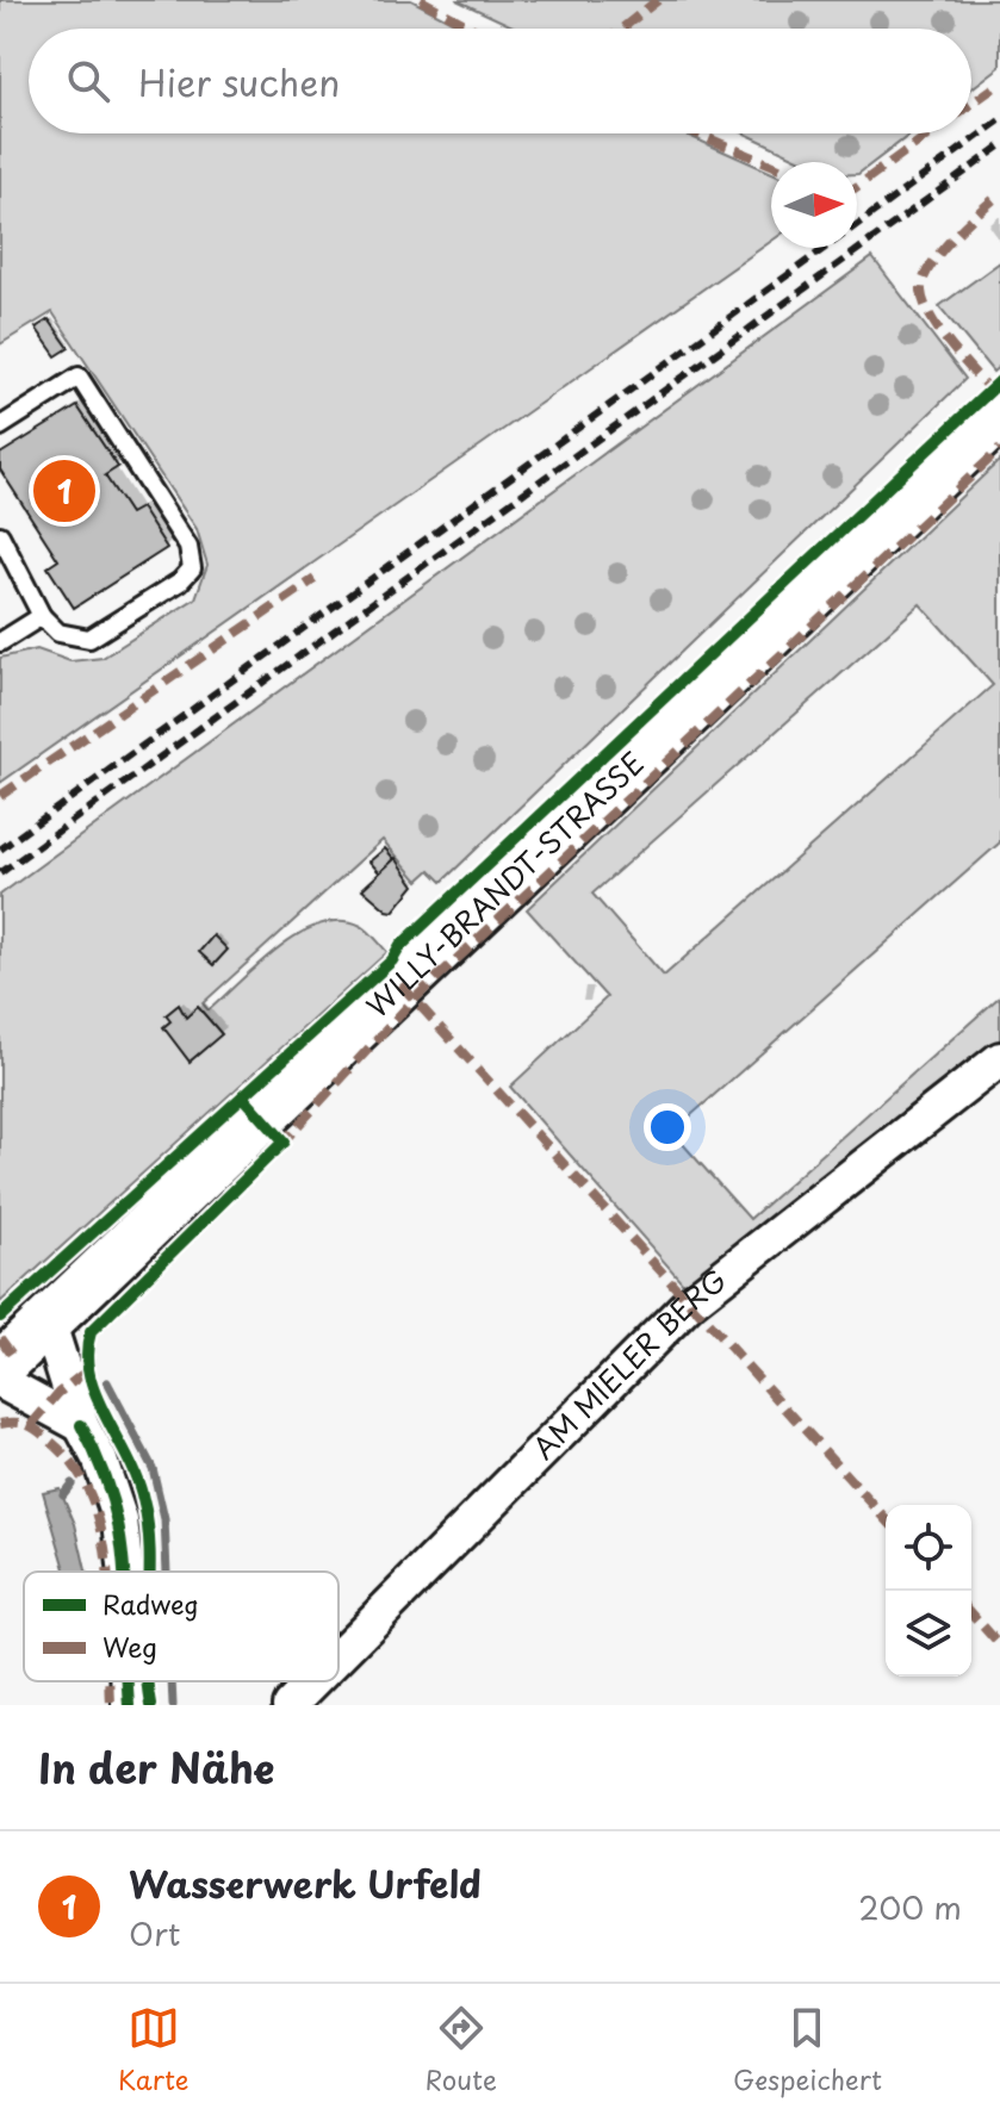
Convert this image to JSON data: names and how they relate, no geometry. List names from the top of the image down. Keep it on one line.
{"streets":{"main road":["WILLY-BRANDT-STRASSE"],"street":["AM MIELER BERG"]},"legend":["Radweg","Weg"],"north":"right","page":{"search":"Hier suchen","pins":"1","heading":"In der Nähe","list":[{"mark":"1","name":"Wasserwerk Urfeld","note":"Ort","value":"200 m"}],"nav":["Karte","Route","Gespeichert"]}}
